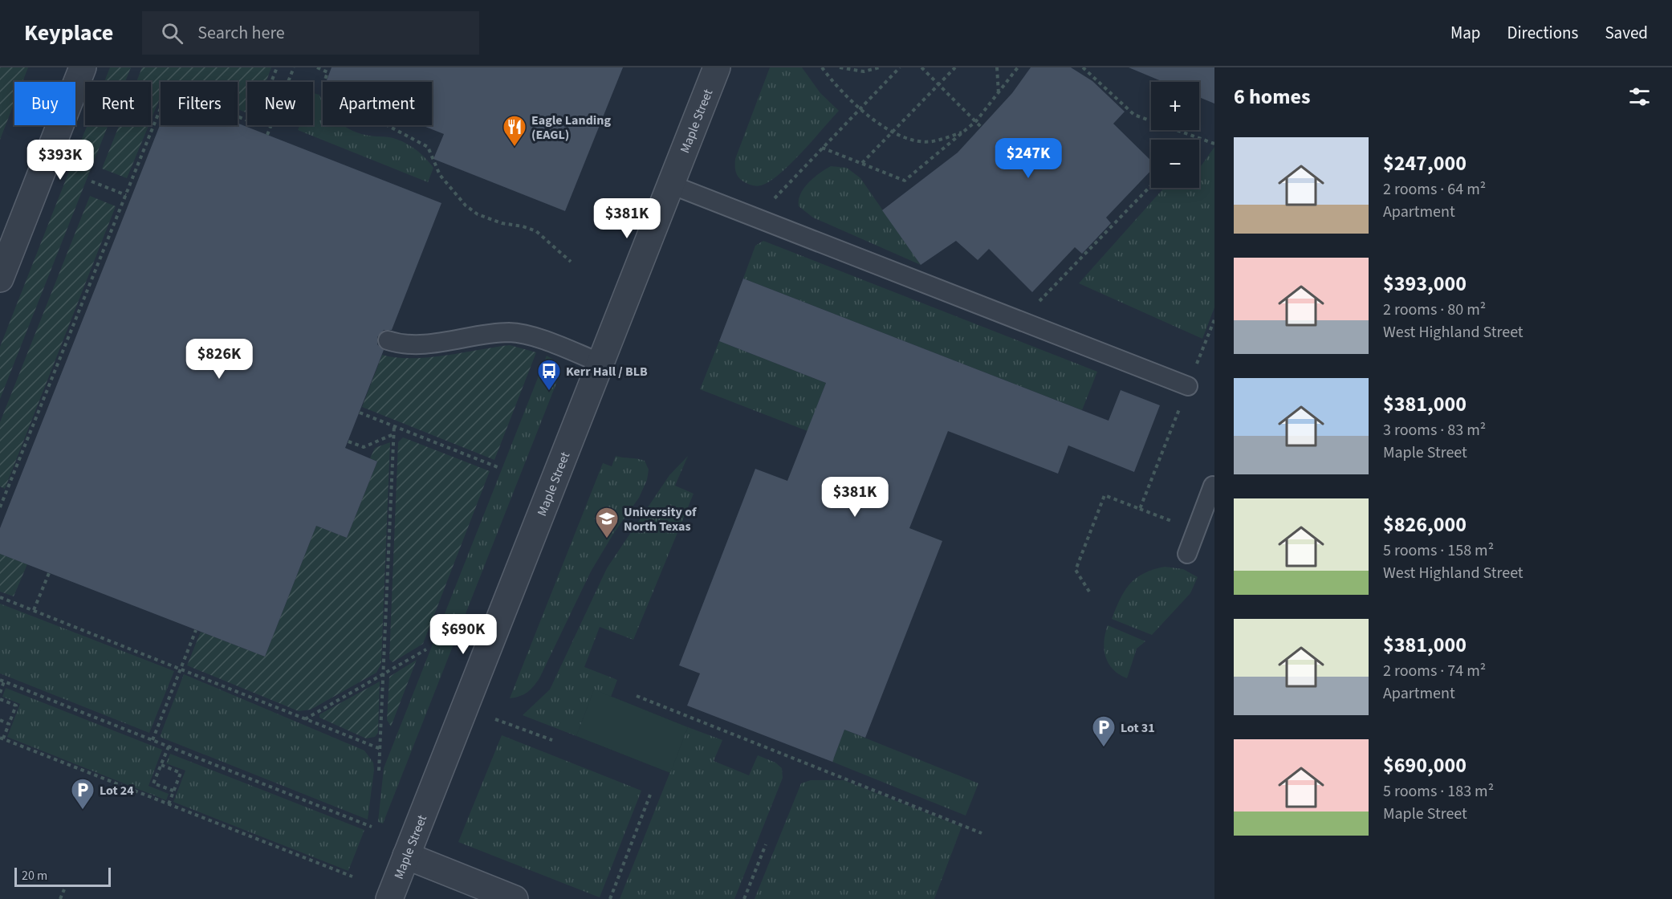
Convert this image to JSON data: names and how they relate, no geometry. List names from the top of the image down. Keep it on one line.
{"streets":{"street":["Maple Street"]},"places":{"restaurant":["Eagle Landing (EAGL)"],"bus stop":["Kerr Hall / BLB"],"school or university":["University of North Texas"],"parking":["Lot 31","Lot 24"]},"scale_bar":"20 m","page":{"header":"Keyplace","search":"Search here","nav":["Map","Directions","Saved"],"heading":"6 homes","map_buttons":["+","−"],"chip":["Buy","Rent","Filters","New","Apartment"],"list":[{"name":"$247,000","note":"2 rooms · 64 m² · Apartment"},{"name":"$393,000","note":"2 rooms · 80 m² · West Highland Street"},{"name":"$381,000","note":"3 rooms · 83 m² · Maple Street"},{"name":"$826,000","note":"5 rooms · 158 m² · West Highland Street"},{"name":"$381,000","note":"2 rooms · 74 m² · Apartment"},{"name":"$690,000","note":"5 rooms · 183 m² · Maple Street"}],"price":["$247K","$393K","$381K","$826K","$381K","$690K"],"scale":"20 m"}}
